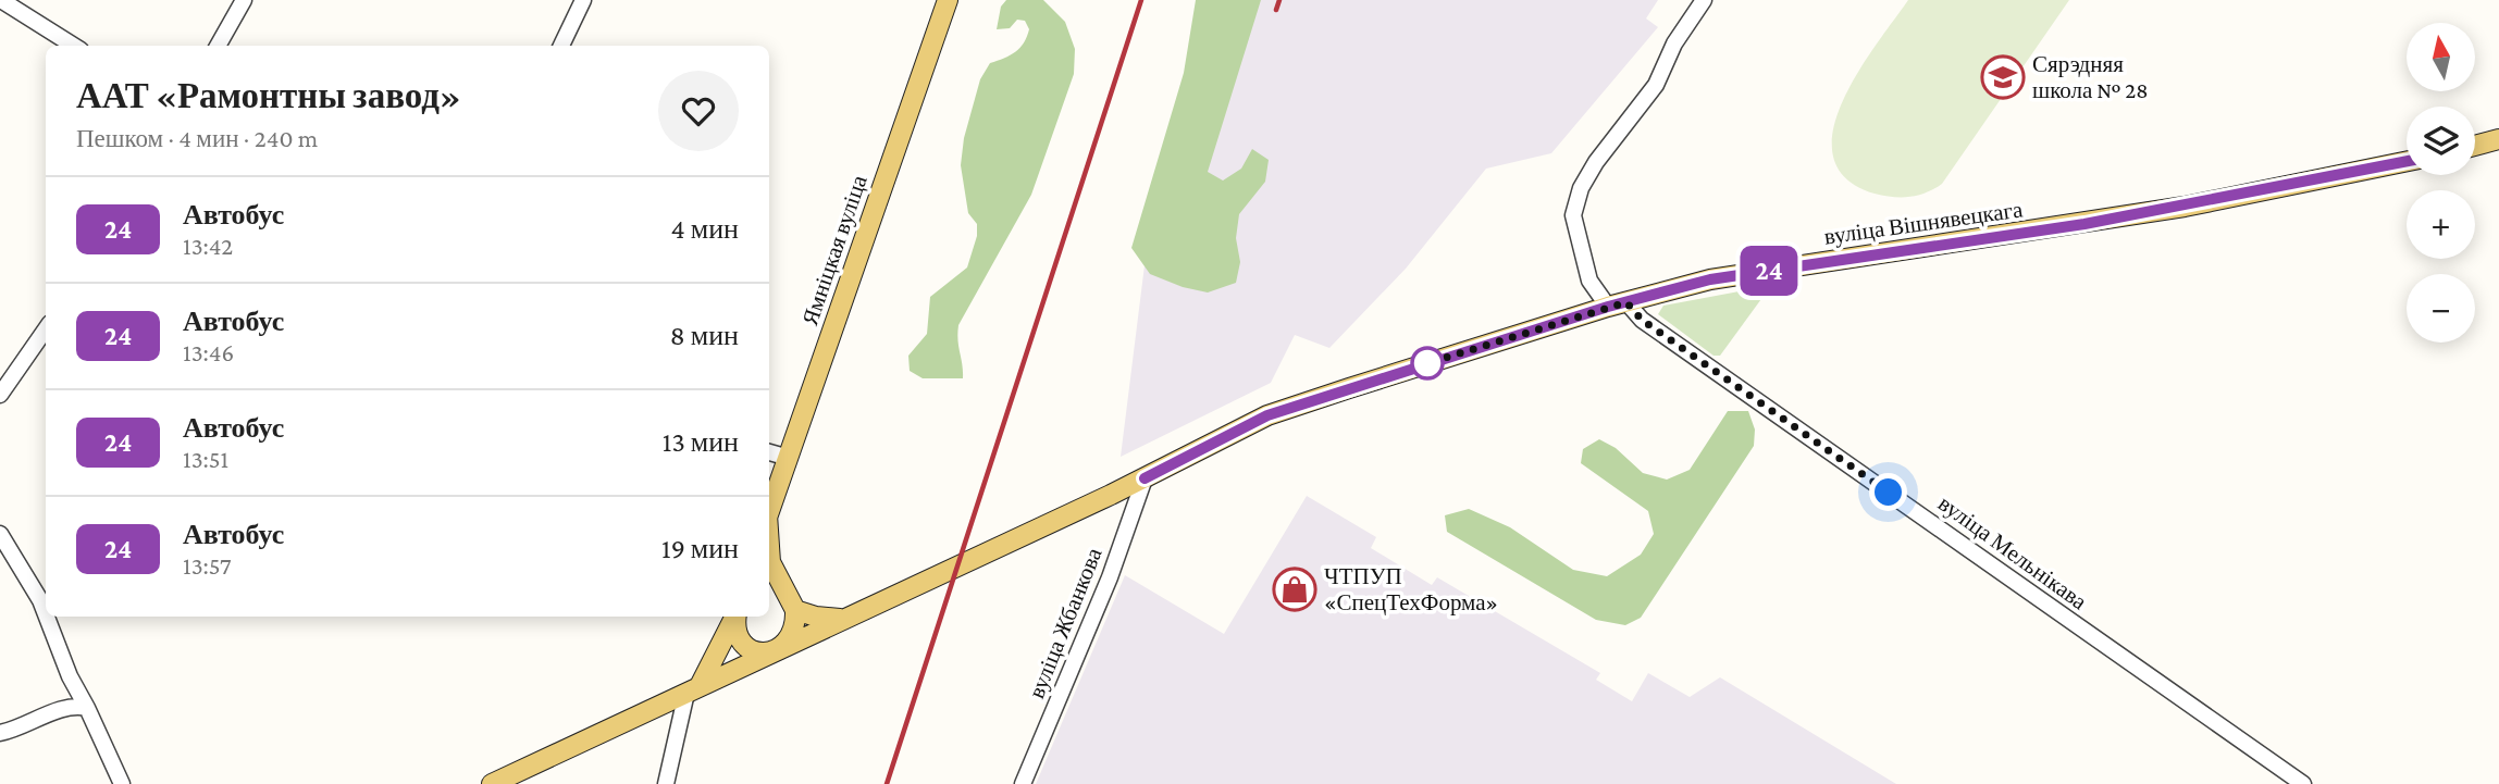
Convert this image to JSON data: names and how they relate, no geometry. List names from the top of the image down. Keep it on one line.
{"streets":{"main road":["вуліца Вішнявецкага","Ямніцкая вуліца"],"street":["вуліца Мельнікава","вуліца Жбанкова"]},"crossings":[["вуліца Вішнявецкага","вуліца Мельнікава"],["вуліца Вішнявецкага","вуліца Жбанкова"]],"places":{"school or university":["Сярэдняя школа № 28"],"shop":["ЧТПУП «СпецТехФорма»"]},"lines":["bus line 24"],"north":"top","page":{"on_map":"24","map_buttons":["+","−"],"heading":["ААТ «Рамонтны завод»","Пешком · 4 мин · 240 m"],"list":[{"mark":"24","name":"Автобус","note":"13:42","value":"4 мин"},{"mark":"24","name":"Автобус","note":"13:46","value":"8 мин"},{"mark":"24","name":"Автобус","note":"13:51","value":"13 мин"},{"mark":"24","name":"Автобус","note":"13:57","value":"19 мин"}]}}
